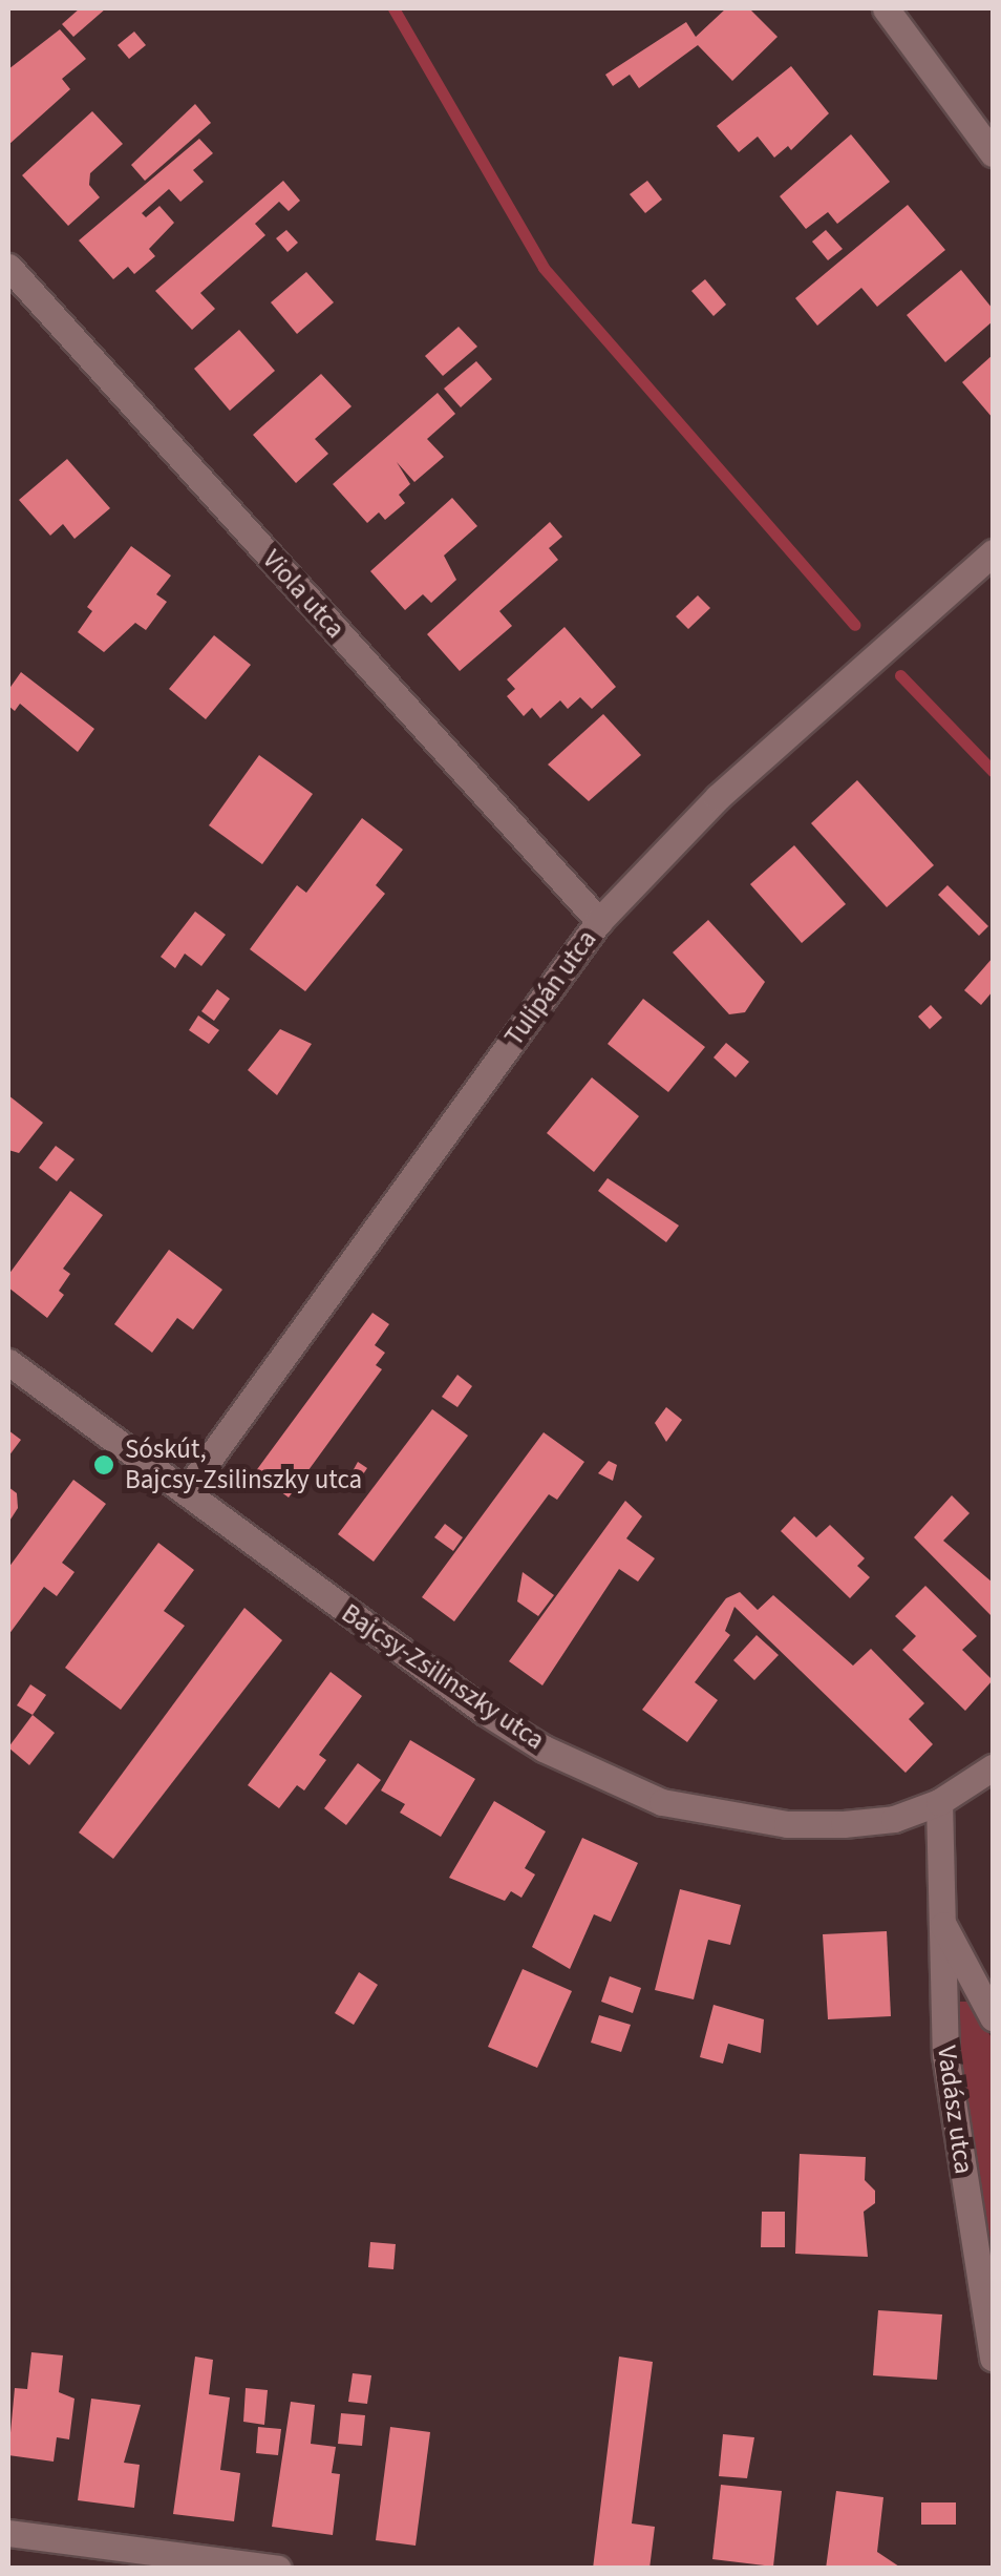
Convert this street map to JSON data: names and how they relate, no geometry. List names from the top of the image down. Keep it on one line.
{"streets":{"street":["Viola utca","Tulipán utca","Bajcsy-Zsilinszky utca","Vadász utca"]},"crossings":[["Viola utca","Tulipán utca"],["Tulipán utca","Bajcsy-Zsilinszky utca"],["Bajcsy-Zsilinszky utca","Vadász utca"]],"places":["Sóskút, Bajcsy-Zsilinszky utca"]}
